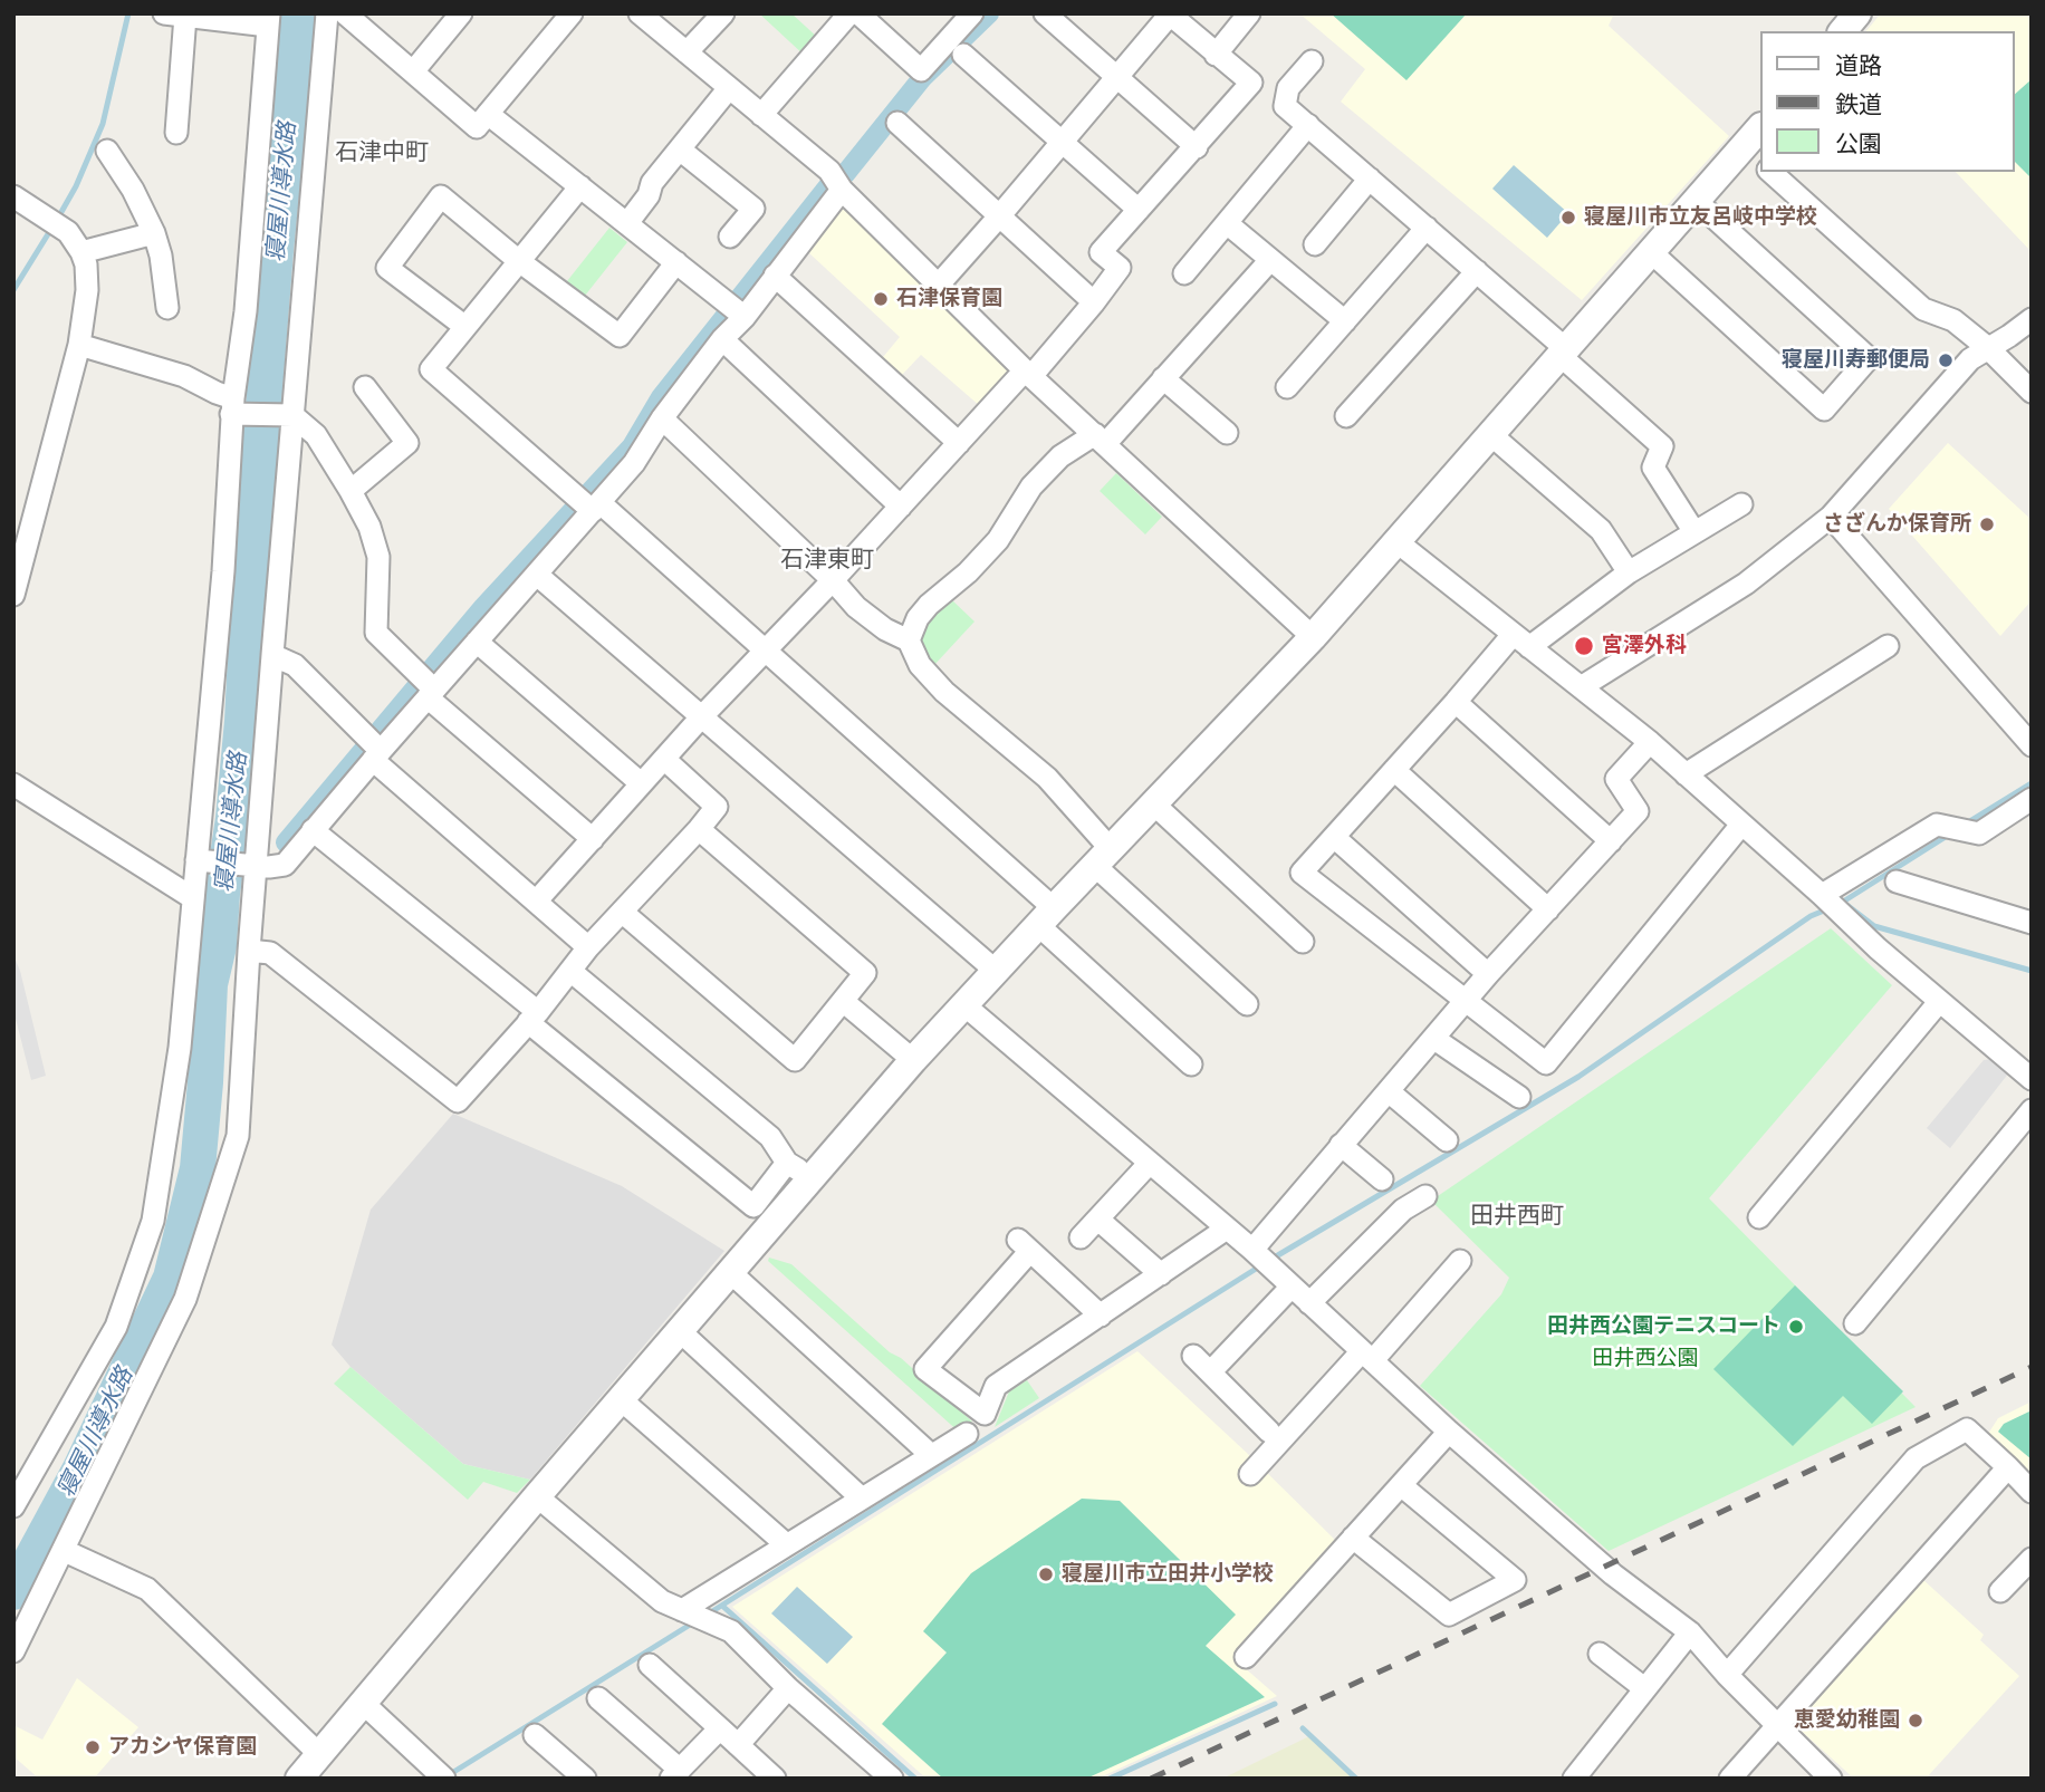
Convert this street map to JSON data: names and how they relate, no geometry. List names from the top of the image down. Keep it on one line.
{"districts":["石津中町","石津東町","田井西町"],"water":["寝屋川導水路"],"parks":["田井西公園"],"places":["寝屋川市立友呂岐中学校","石津保育園","寝屋川寿郵便局","さざんか保育所","宮澤外科","田井西公園テニスコート","寝屋川市立田井小学校","恵愛幼稚園","アカシヤ保育園"],"legend":["道路","鉄道","公園"]}
